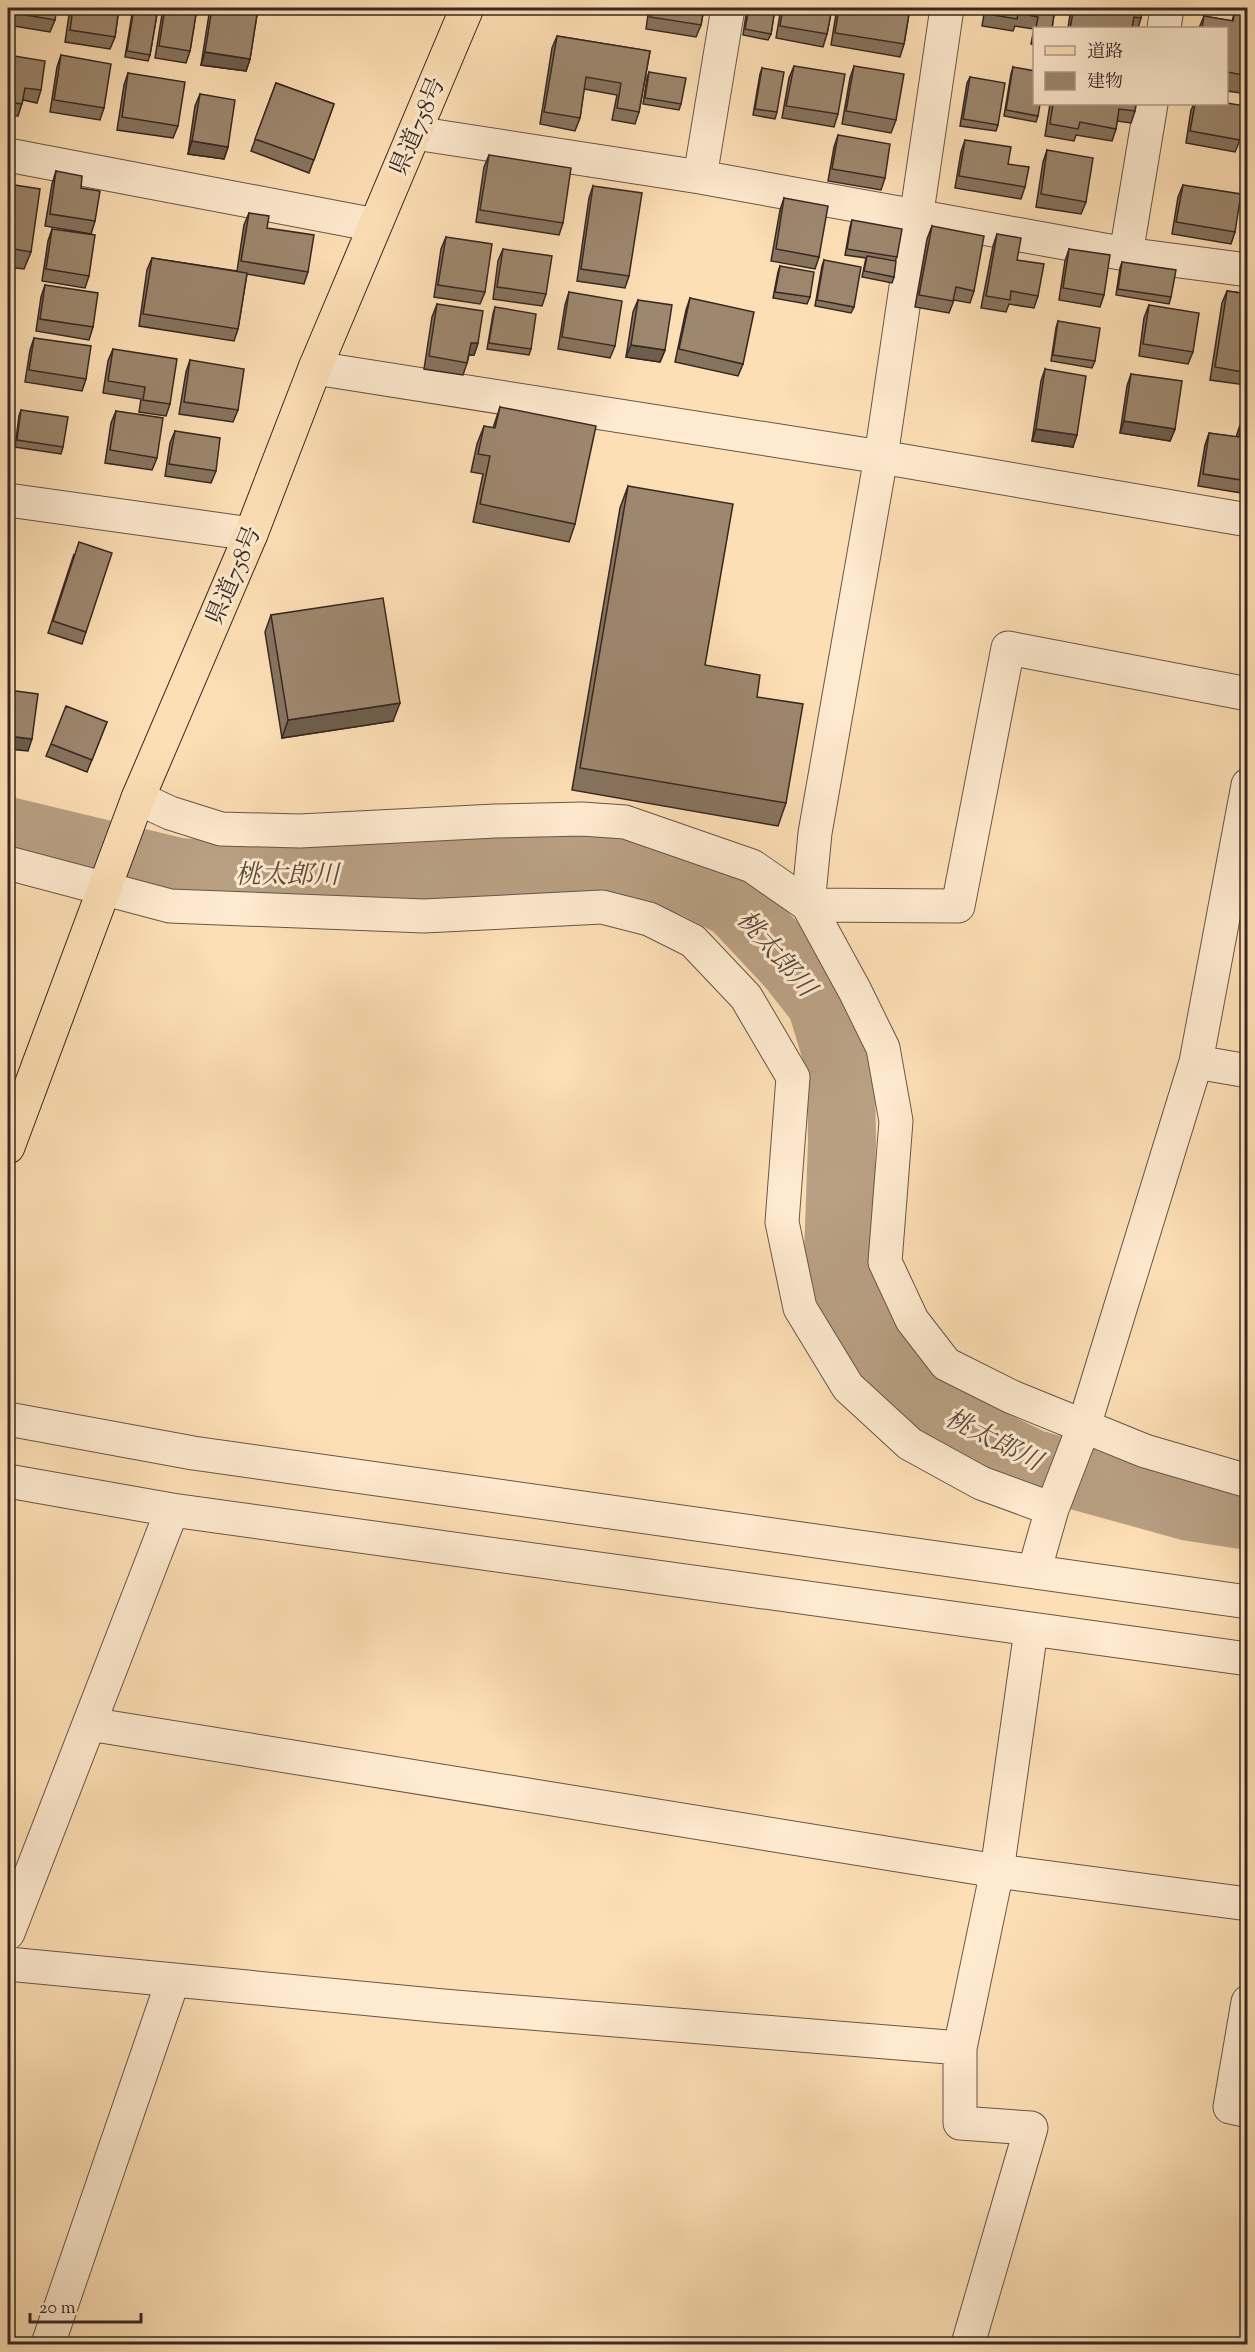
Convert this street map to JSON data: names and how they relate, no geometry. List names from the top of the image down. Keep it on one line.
{"streets":{"main road":["県道758号"]},"water":["桃太郎川"],"legend":["道路","建物"],"scale_bar":"20 m"}
